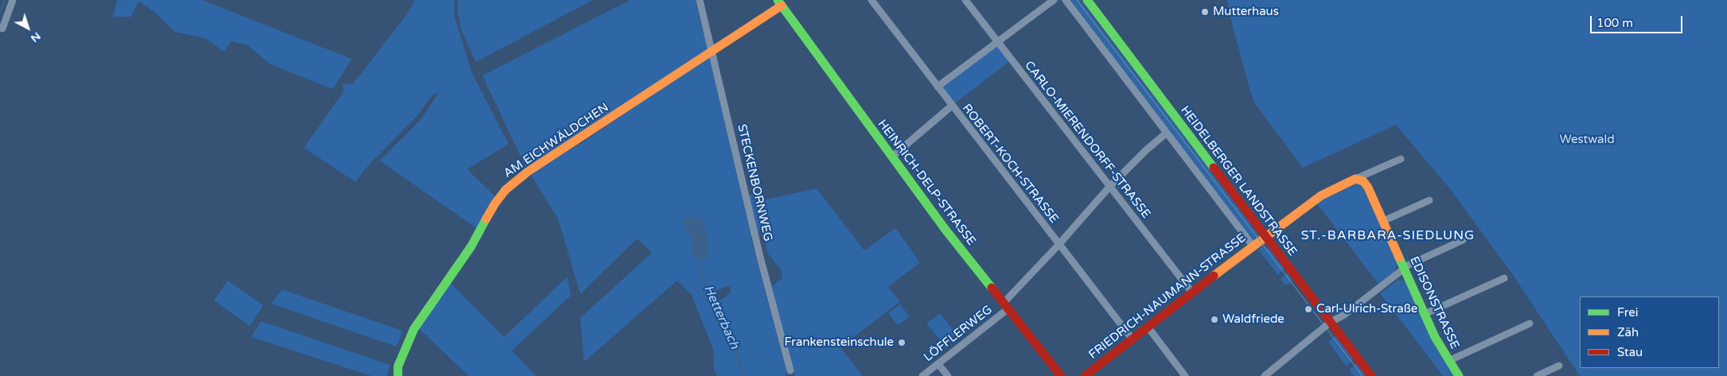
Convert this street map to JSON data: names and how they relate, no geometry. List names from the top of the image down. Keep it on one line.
{"streets":{"street":["CARLO-MIERENDORFF-STRASSE","AM EICHWÄLDCHEN","ROBERT-KOCH-STRASSE","HEIDELBERGER LANDSTRASSE","STECKENBORNWEG","HEINRICH-DELP-STRASSE","FRIEDRICH-NAUMANN-STRASSE","EDISONSTRASSE","LÖFFLERWEG"]},"crossings":[["CARLO-MIERENDORFF-STRASSE","FRIEDRICH-NAUMANN-STRASSE"],["CARLO-MIERENDORFF-STRASSE","LÖFFLERWEG"],["AM EICHWÄLDCHEN","STECKENBORNWEG"],["AM EICHWÄLDCHEN","HEINRICH-DELP-STRASSE"],["ROBERT-KOCH-STRASSE","FRIEDRICH-NAUMANN-STRASSE"],["ROBERT-KOCH-STRASSE","LÖFFLERWEG"],["HEIDELBERGER LANDSTRASSE","FRIEDRICH-NAUMANN-STRASSE"],["HEINRICH-DELP-STRASSE","LÖFFLERWEG"]],"districts":["ST.-BARBARA-SIEDLUNG"],"water":["Hetterbach"],"parks":["Westwald"],"places":["Mutterhaus","Carl-Ulrich-Straße","Waldfriede","Frankensteinschule"],"legend":["Frei","Zäh","Stau"],"scale_bar":"100 m","north":"bottom right"}
